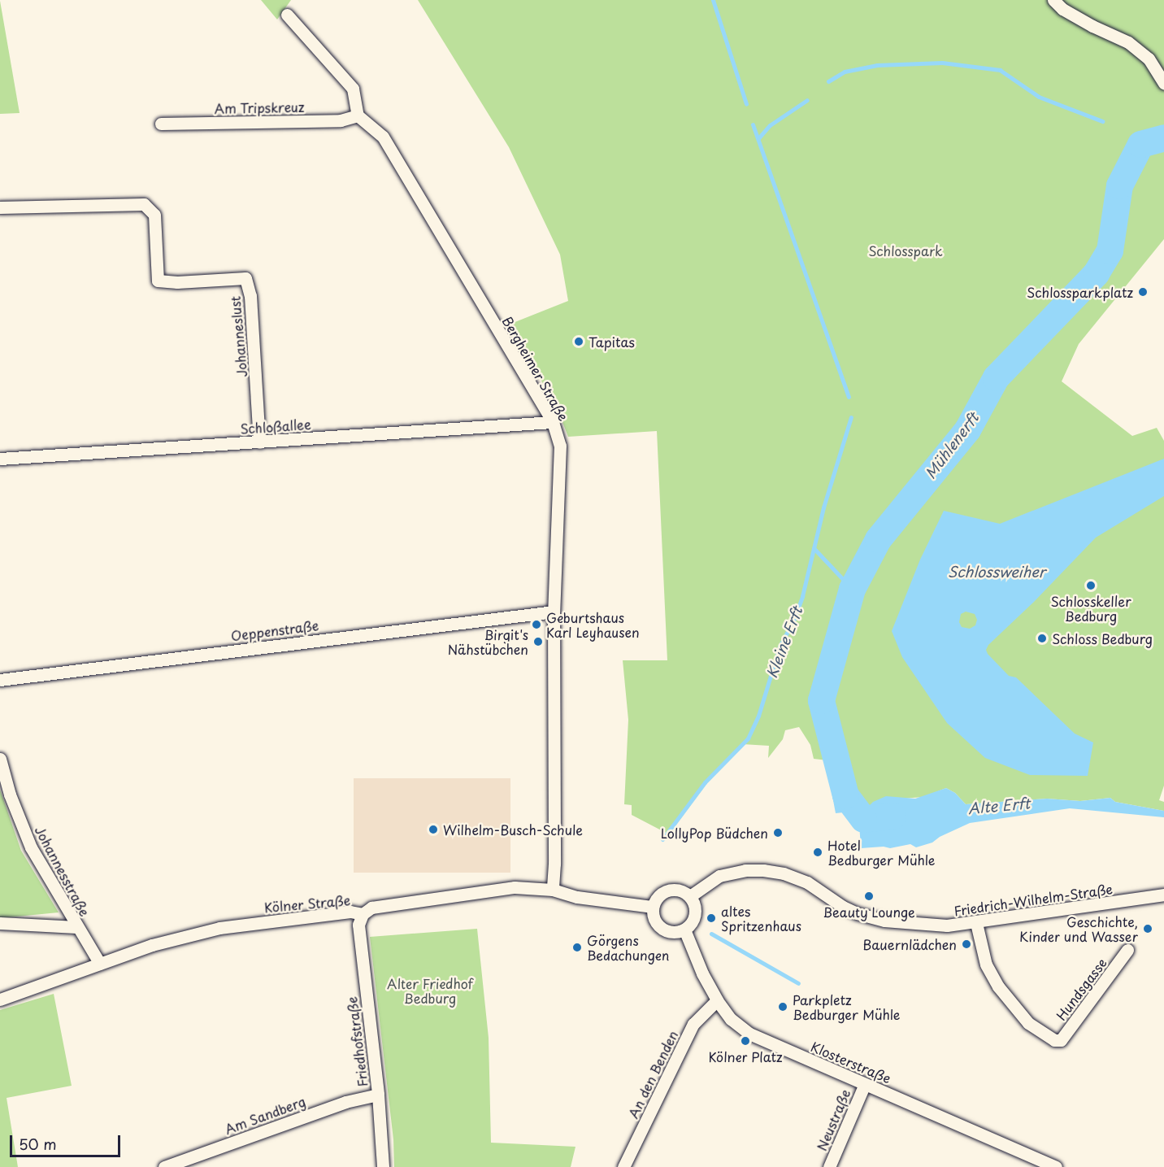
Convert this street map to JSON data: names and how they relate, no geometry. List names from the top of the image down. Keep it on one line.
{"streets":{"street":["Am Tripskreuz","Johanneslust","Bergheimer Straße","Schloßallee","Oeppenstraße","Johannesstraße","Friedrich-Wilhelm-Straße","Kölner Straße","Hundsgasse","Friedhofstraße","Klosterstraße","An den Benden","Am Sandberg","Neustraße"]},"crossings":[["Am Tripskreuz","Bergheimer Straße"],["Johanneslust","Schloßallee"],["Bergheimer Straße","Schloßallee"],["Bergheimer Straße","Oeppenstraße"],["Bergheimer Straße","Kölner Straße"],["Johannesstraße","Kölner Straße"],["Friedrich-Wilhelm-Straße","Kölner Straße"],["Friedrich-Wilhelm-Straße","Hundsgasse"],["Friedrich-Wilhelm-Straße","Klosterstraße"],["Kölner Straße","Friedhofstraße"],["Kölner Straße","Klosterstraße"],["Friedhofstraße","Am Sandberg"],["Klosterstraße","An den Benden"],["Klosterstraße","Neustraße"]],"water":["Mühlenerft","Schlossweiher","Kleine Erft","Alte Erft"],"parks":["Schlosspark","Alter Friedhof Bedburg"],"places":["Schlossparkplatz","Tapitas","Schlosskeller Bedburg","Geburtshaus Karl Leyhausen","Schloss Bedburg","Birgit's Nähstübchen","Wilhelm-Busch-Schule","LollyPop Büdchen","Hotel Bedburger Mühle","Beauty Lounge","altes Spritzenhaus","Geschichte, Kinder und Wasser","Bauernlädchen","Görgens Bedachungen","Parkpletz Bedburger Mühle","Kölner Platz"],"scale_bar":"50 m"}
